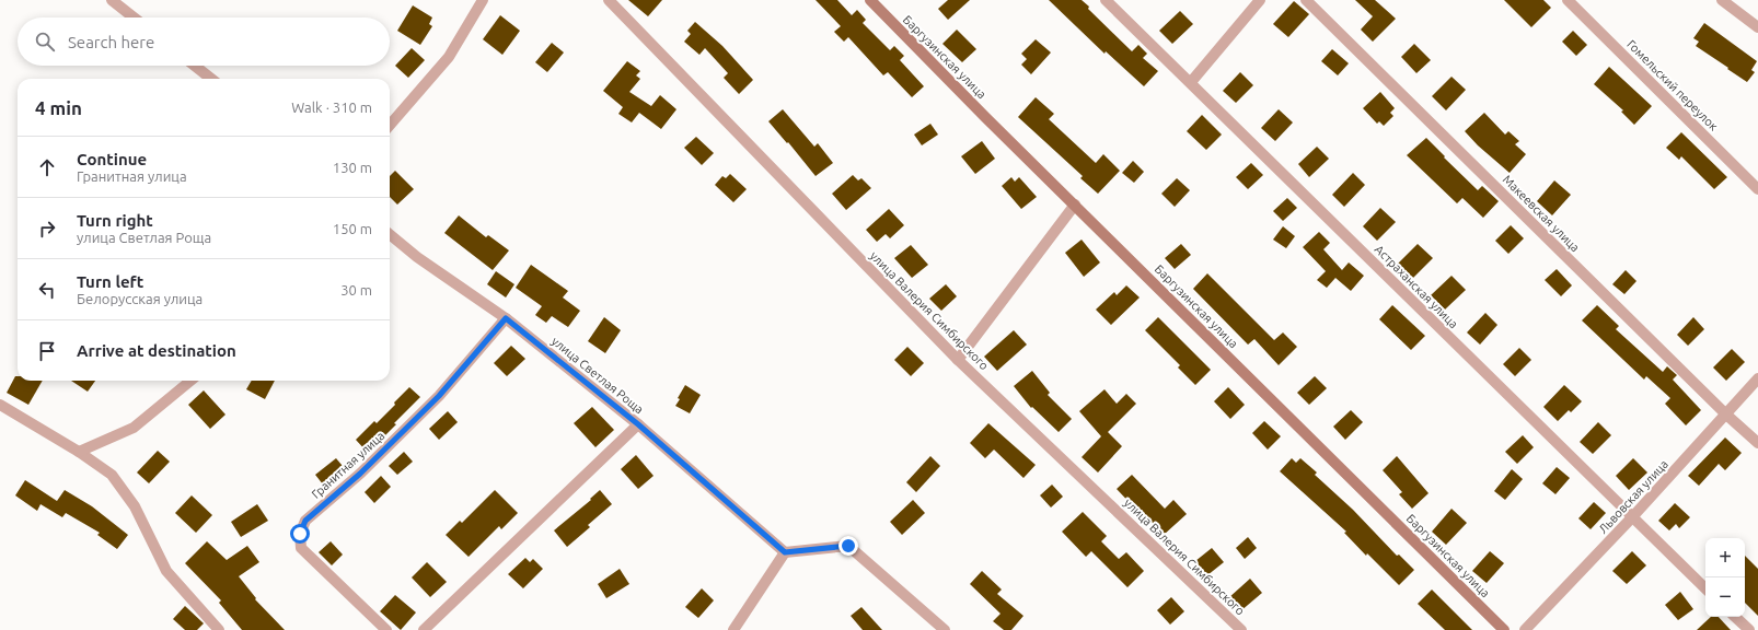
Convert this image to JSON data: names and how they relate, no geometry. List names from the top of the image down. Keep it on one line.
{"streets":{"street":["Баргузинская улица","Гомельский переулок","Макеевская улица","Астраханская улица","улица Валерия Симбирского","улица Светлая Роща","Гранитная улица","Львовская улица"]},"crossings":[["Макеевская улица","Львовская улица"],["Астраханская улица","Львовская улица"],["улица Светлая Роща","Гранитная улица"]],"page":{"search":"Search here","heading":["4 min","Walk · 310 m"],"list":[["Continue","Гранитная улица","130 m"],["Turn right","улица Светлая Роща","150 m"],["Turn left","Белорусская улица","30 m"],"Arrive at destination"],"map_buttons":["+","−"]}}
